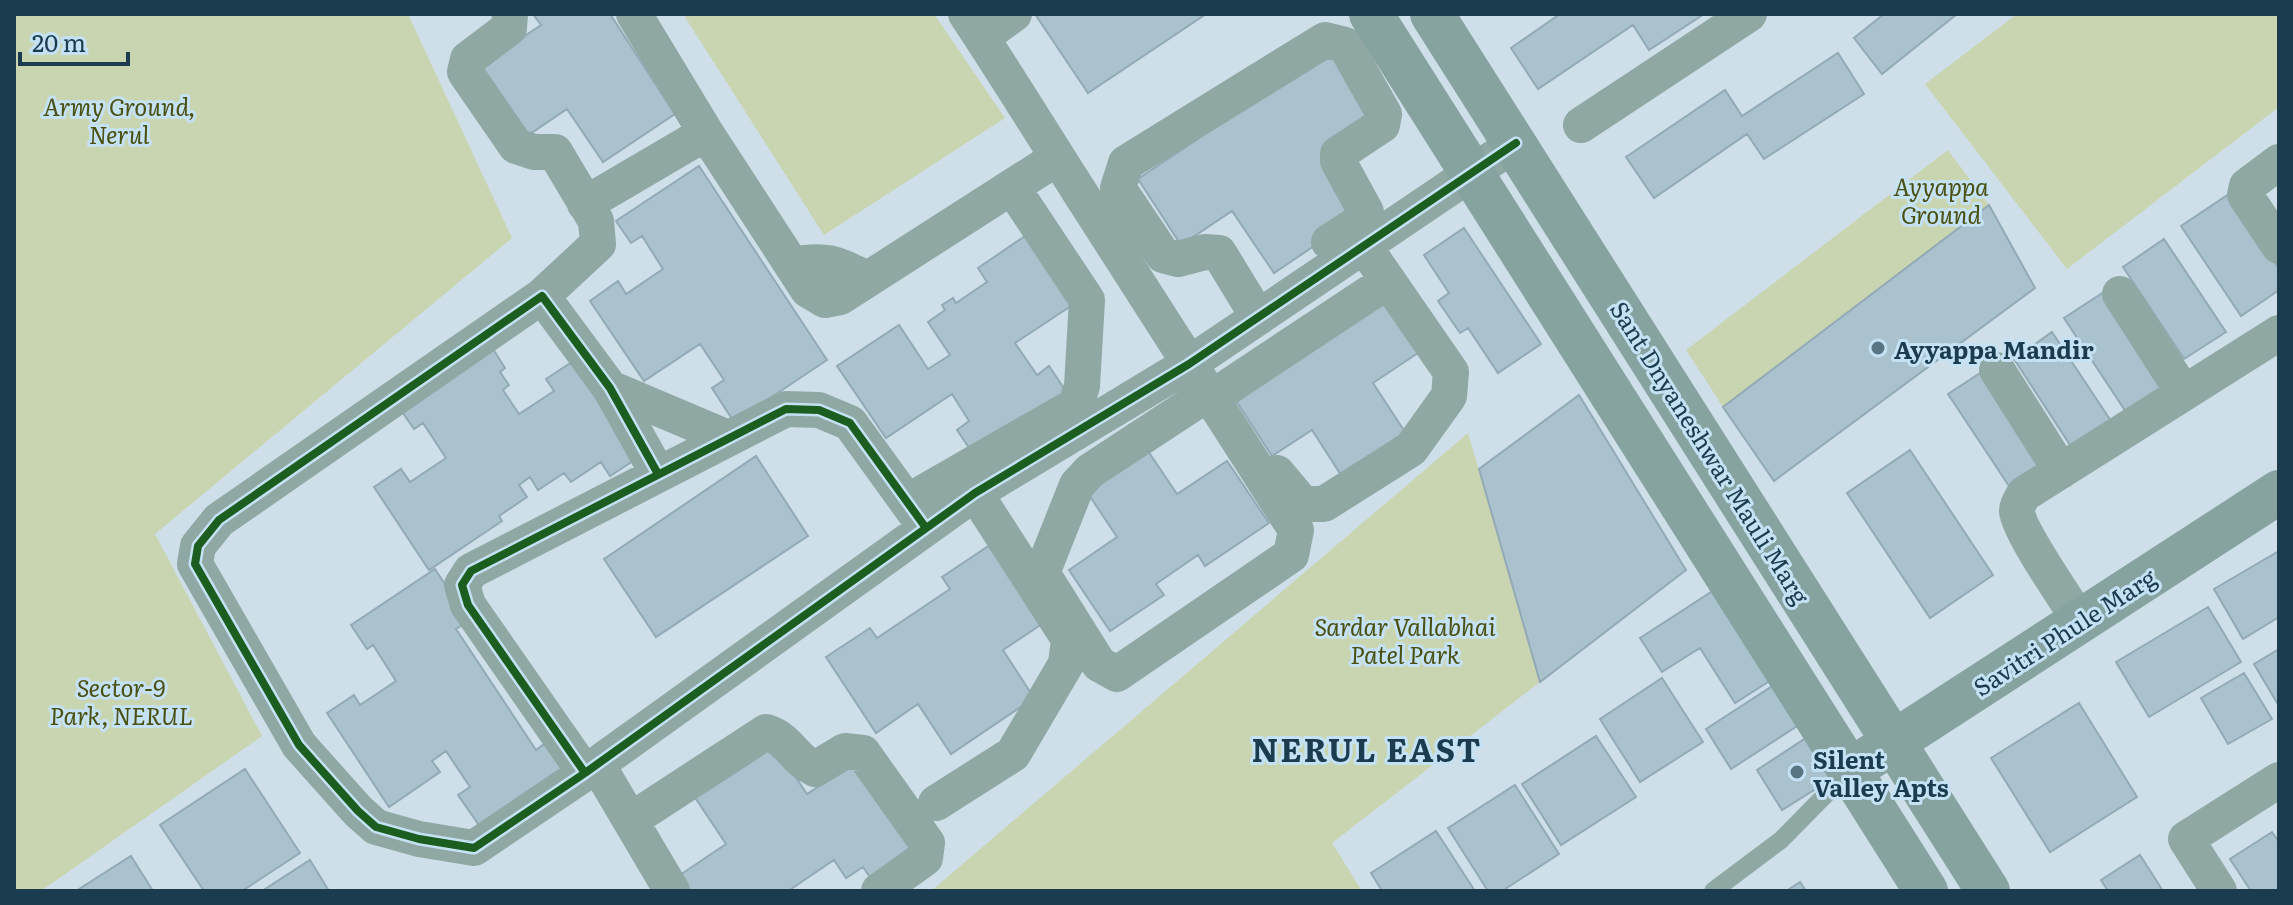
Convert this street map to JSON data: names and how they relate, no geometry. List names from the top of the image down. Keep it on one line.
{"streets":{"street":["Sant Dnyaneshwar Mauli Marg","Savitri Phule Marg"]},"crossings":[["Sant Dnyaneshwar Mauli Marg","Savitri Phule Marg"]],"districts":["NERUL EAST"],"parks":["Army Ground, Nerul","Ayyappa Ground","Sardar Vallabhai Patel Park","Sector-9 Park, NERUL"],"places":["Ayyappa Mandir","Silent Valley Apts"],"scale_bar":"20 m"}
